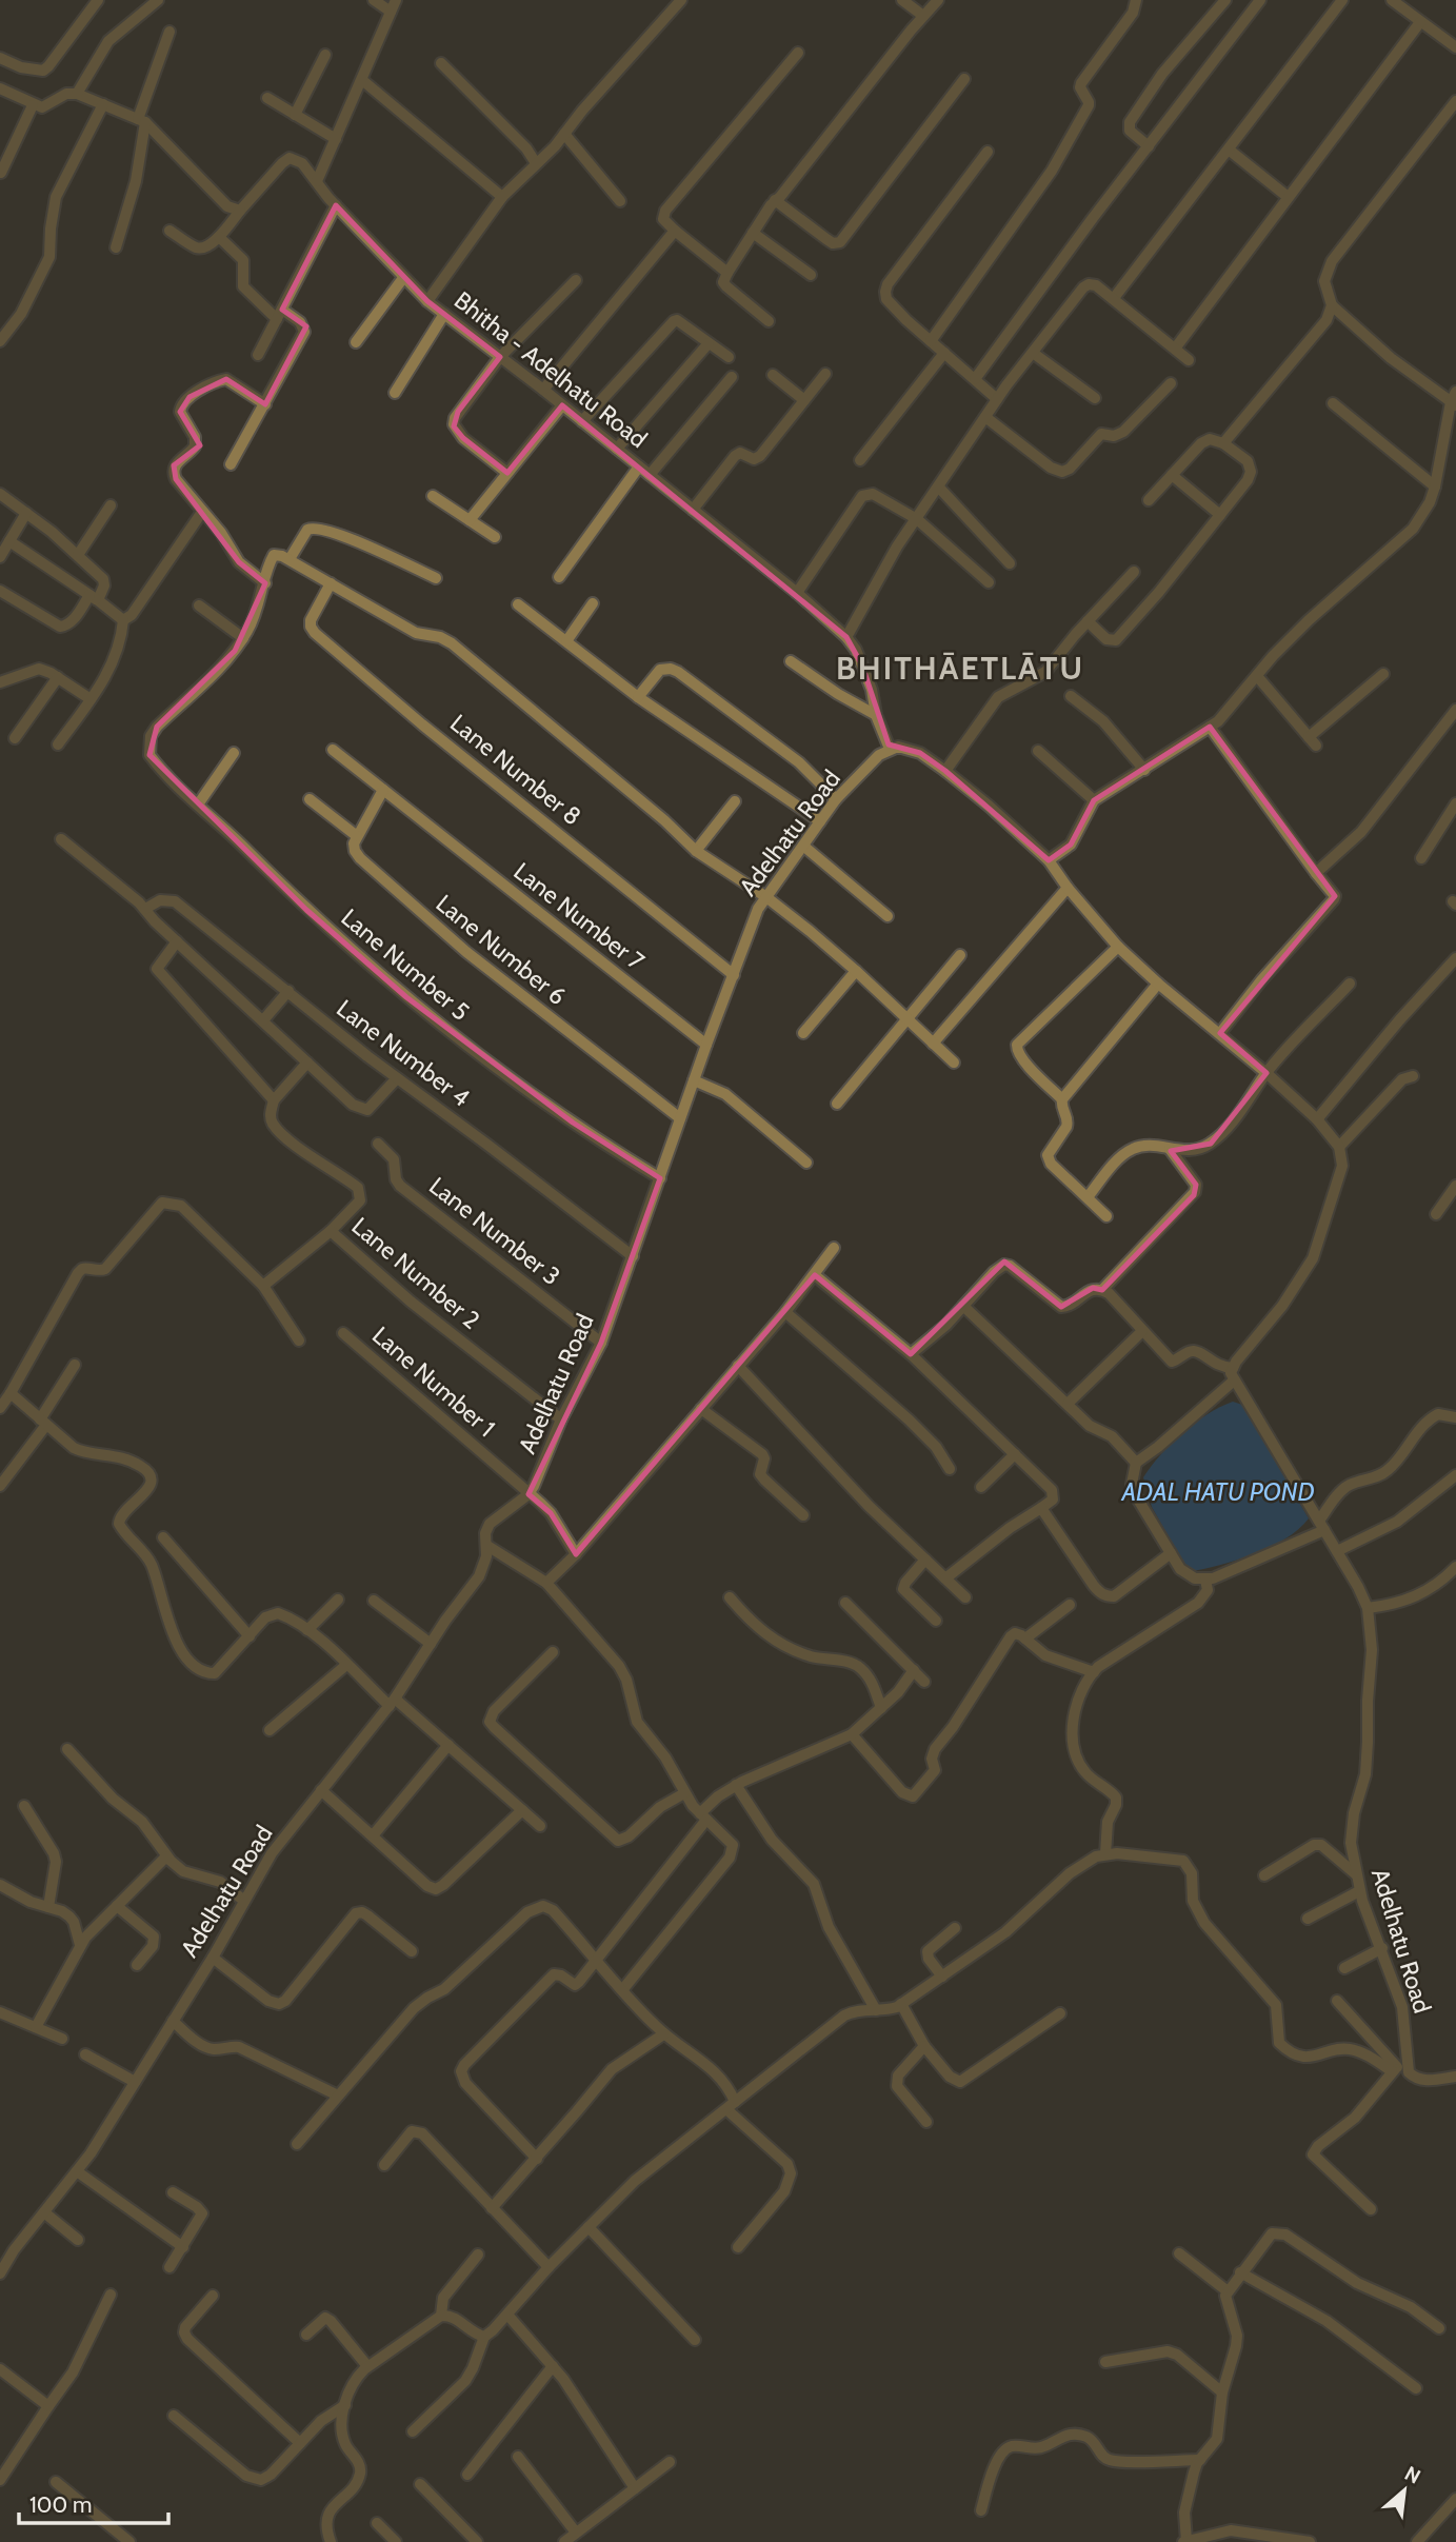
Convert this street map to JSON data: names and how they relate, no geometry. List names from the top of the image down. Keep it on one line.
{"streets":{"street":["Bhitha - Adelhatu Road","Lane Number 8","Adelhatu Road","Lane Number 7","Lane Number 6","Lane Number 5","Lane Number 4","Lane Number 3","Lane Number 2","Lane Number 1"]},"crossings":[["Bhitha - Adelhatu Road","Adelhatu Road"],["Lane Number 8","Adelhatu Road"],["Adelhatu Road","Lane Number 7"],["Adelhatu Road","Lane Number 6"],["Adelhatu Road","Lane Number 5"],["Adelhatu Road","Lane Number 4"],["Adelhatu Road","Lane Number 3"],["Adelhatu Road","Lane Number 2"],["Adelhatu Road","Lane Number 1"]],"districts":["BHITHĀETLĀTU"],"water":["ADAL HATU POND"],"scale_bar":"100 m","north":"top right"}
